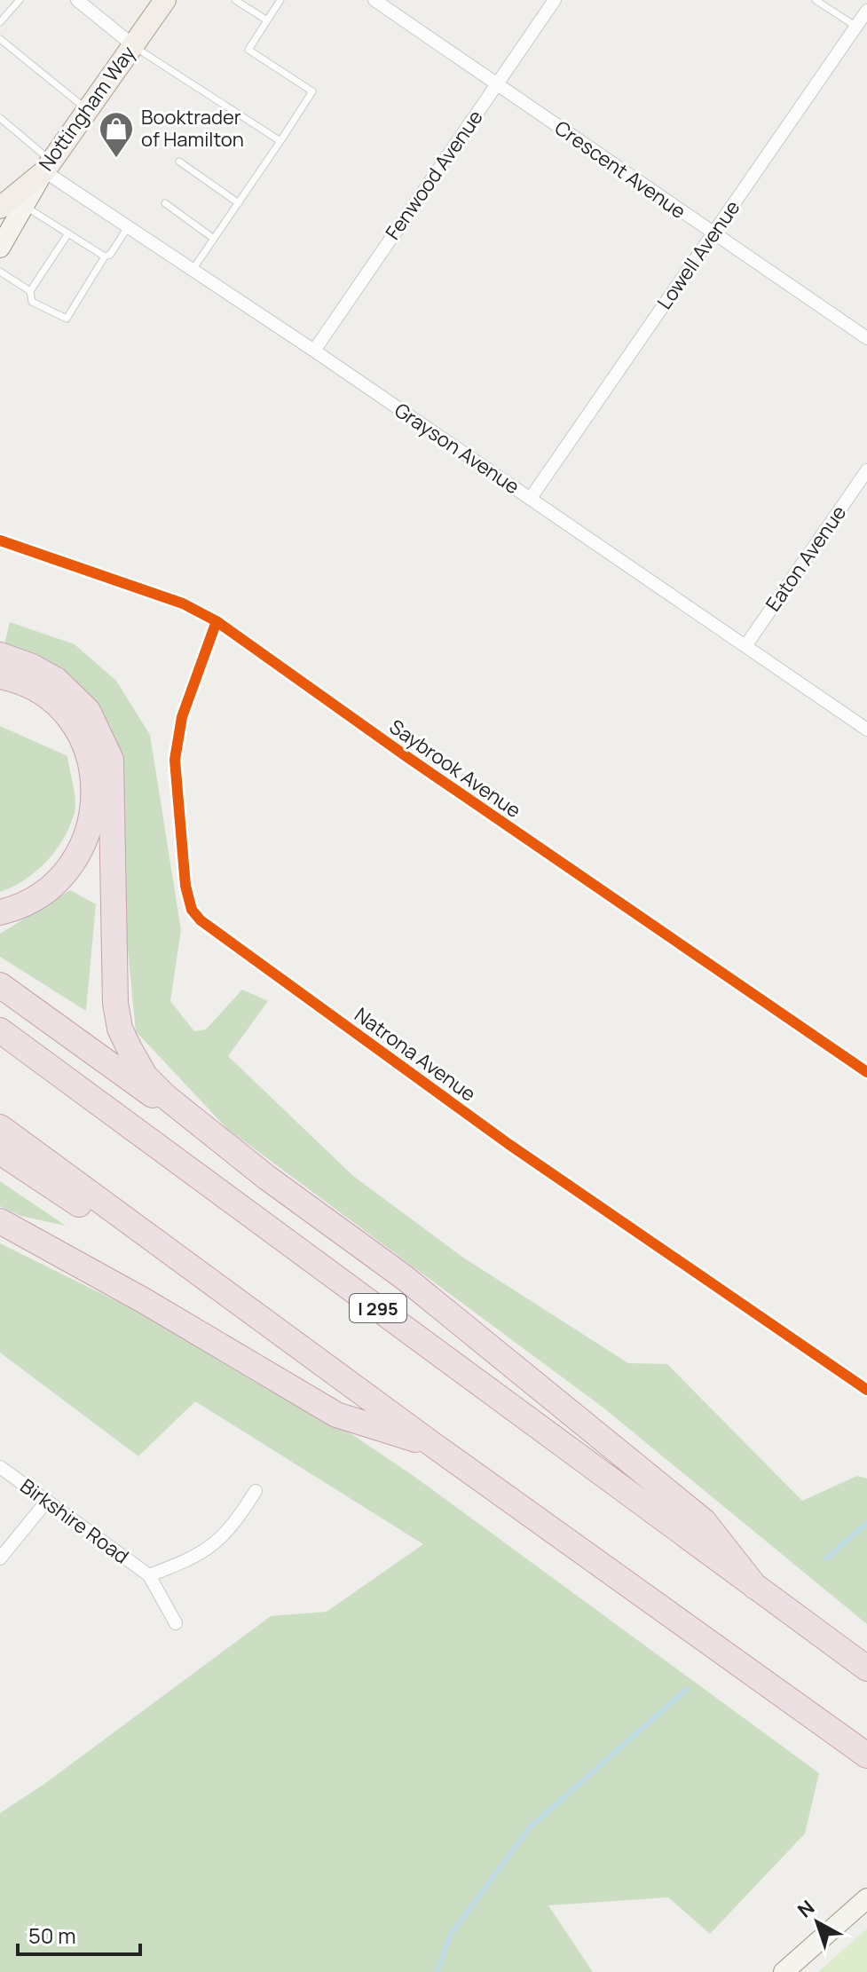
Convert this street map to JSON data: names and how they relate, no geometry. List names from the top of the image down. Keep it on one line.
{"streets":{"highway":["I 295"],"main road":["Nottingham Way"],"street":["Crescent Avenue","Fenwood Avenue","Lowell Avenue","Grayson Avenue","Eaton Avenue","Saybrook Avenue","Natrona Avenue","Birkshire Road"]},"crossings":[["Nottingham Way","Grayson Avenue"],["Crescent Avenue","Fenwood Avenue"],["Crescent Avenue","Lowell Avenue"],["Fenwood Avenue","Grayson Avenue"],["Lowell Avenue","Grayson Avenue"],["Grayson Avenue","Eaton Avenue"],["Saybrook Avenue","Natrona Avenue"]],"places":{"shop":["Booktrader of Hamilton"]},"scale_bar":"50 m","north":"top left"}
